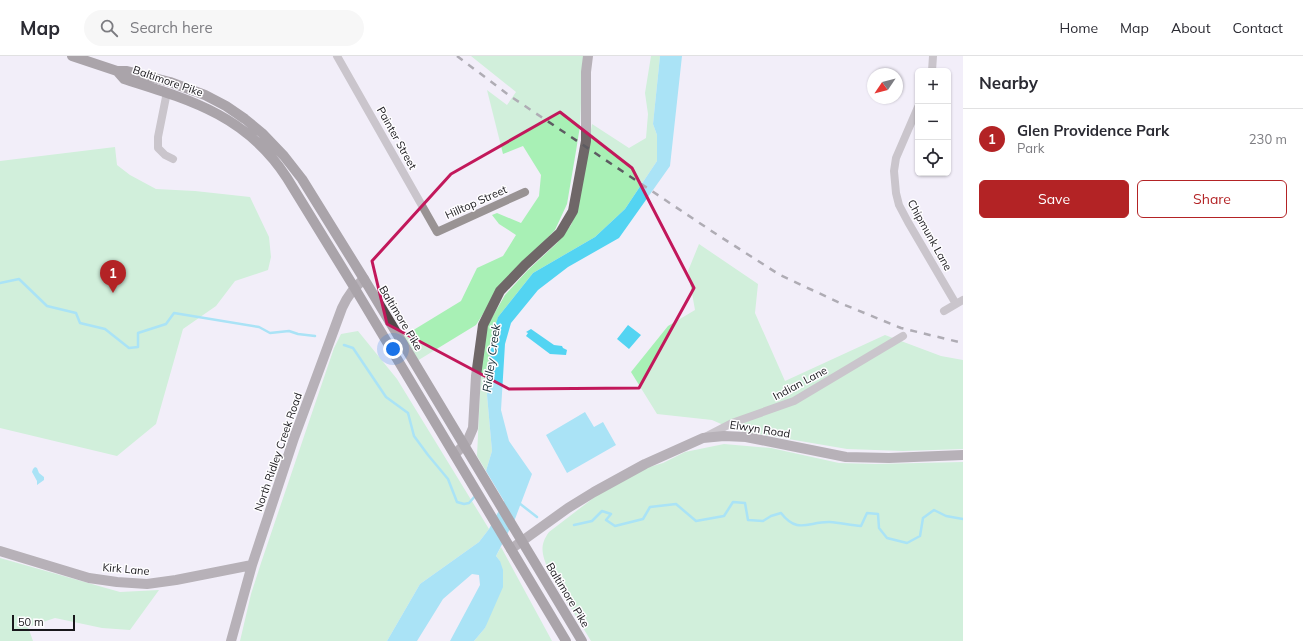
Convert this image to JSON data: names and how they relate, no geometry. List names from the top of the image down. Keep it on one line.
{"streets":{"main road":["Baltimore Pike"],"street":["Painter Street","Hilltop Street","Chipmunk Lane","Indian Lane","Elwyn Road","North Ridley Creek Road","Kirk Lane"]},"crossings":[["Baltimore Pike","Elwyn Road"],["Baltimore Pike","North Ridley Creek Road"],["Painter Street","Hilltop Street"],["Indian Lane","Elwyn Road"],["North Ridley Creek Road","Kirk Lane"]],"water":["Ridley Creek"],"scale_bar":"50 m","north":"bottom left","page":{"header":"Map","search":"Search here","nav":["Home","Map","About","Contact"],"heading":"Nearby","map_buttons":["+","−"],"list":[{"mark":"1","name":"Glen Providence Park","note":"Park","value":"230 m"}],"buttons":["Save","Share"],"pins":"1","scale":"50 m"}}
